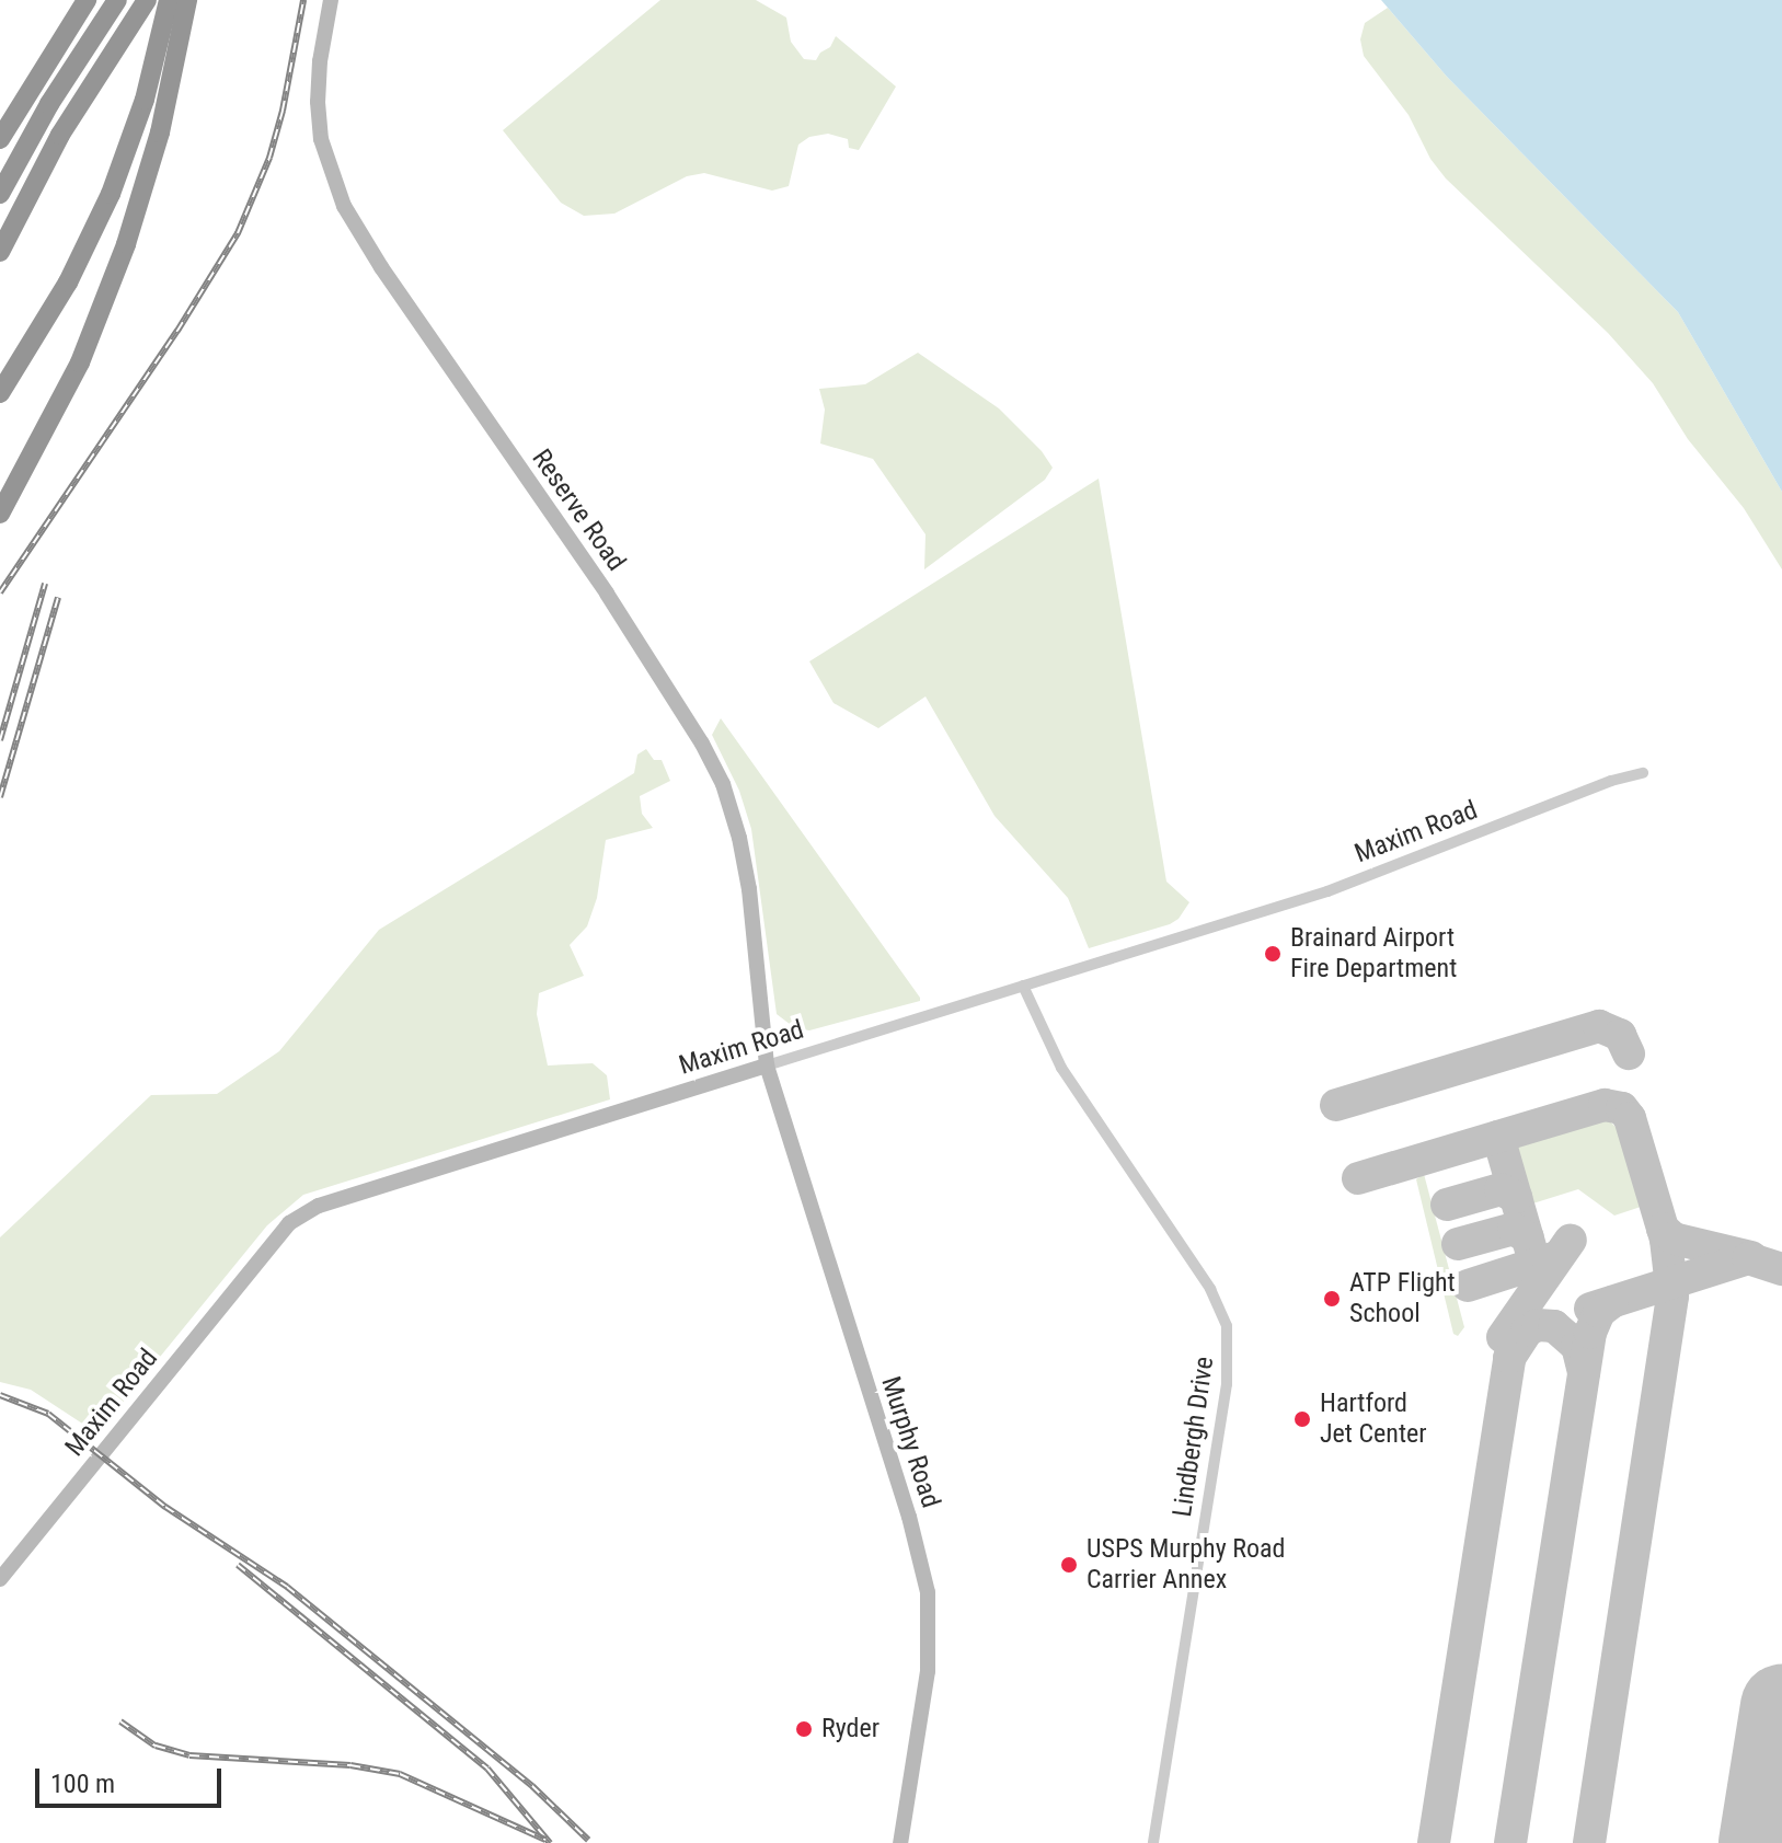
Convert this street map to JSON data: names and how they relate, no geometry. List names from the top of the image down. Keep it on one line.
{"streets":{"street":["Reserve Road","Maxim Road","Lindbergh Drive","Murphy Road"]},"crossings":[["Reserve Road","Maxim Road"],["Reserve Road","Murphy Road"],["Maxim Road","Lindbergh Drive"],["Maxim Road","Murphy Road"]],"places":["Brainard Airport Fire Department","ATP Flight School","Hartford Jet Center","USPS Murphy Road Carrier Annex","Ryder"],"scale_bar":"100 m"}
